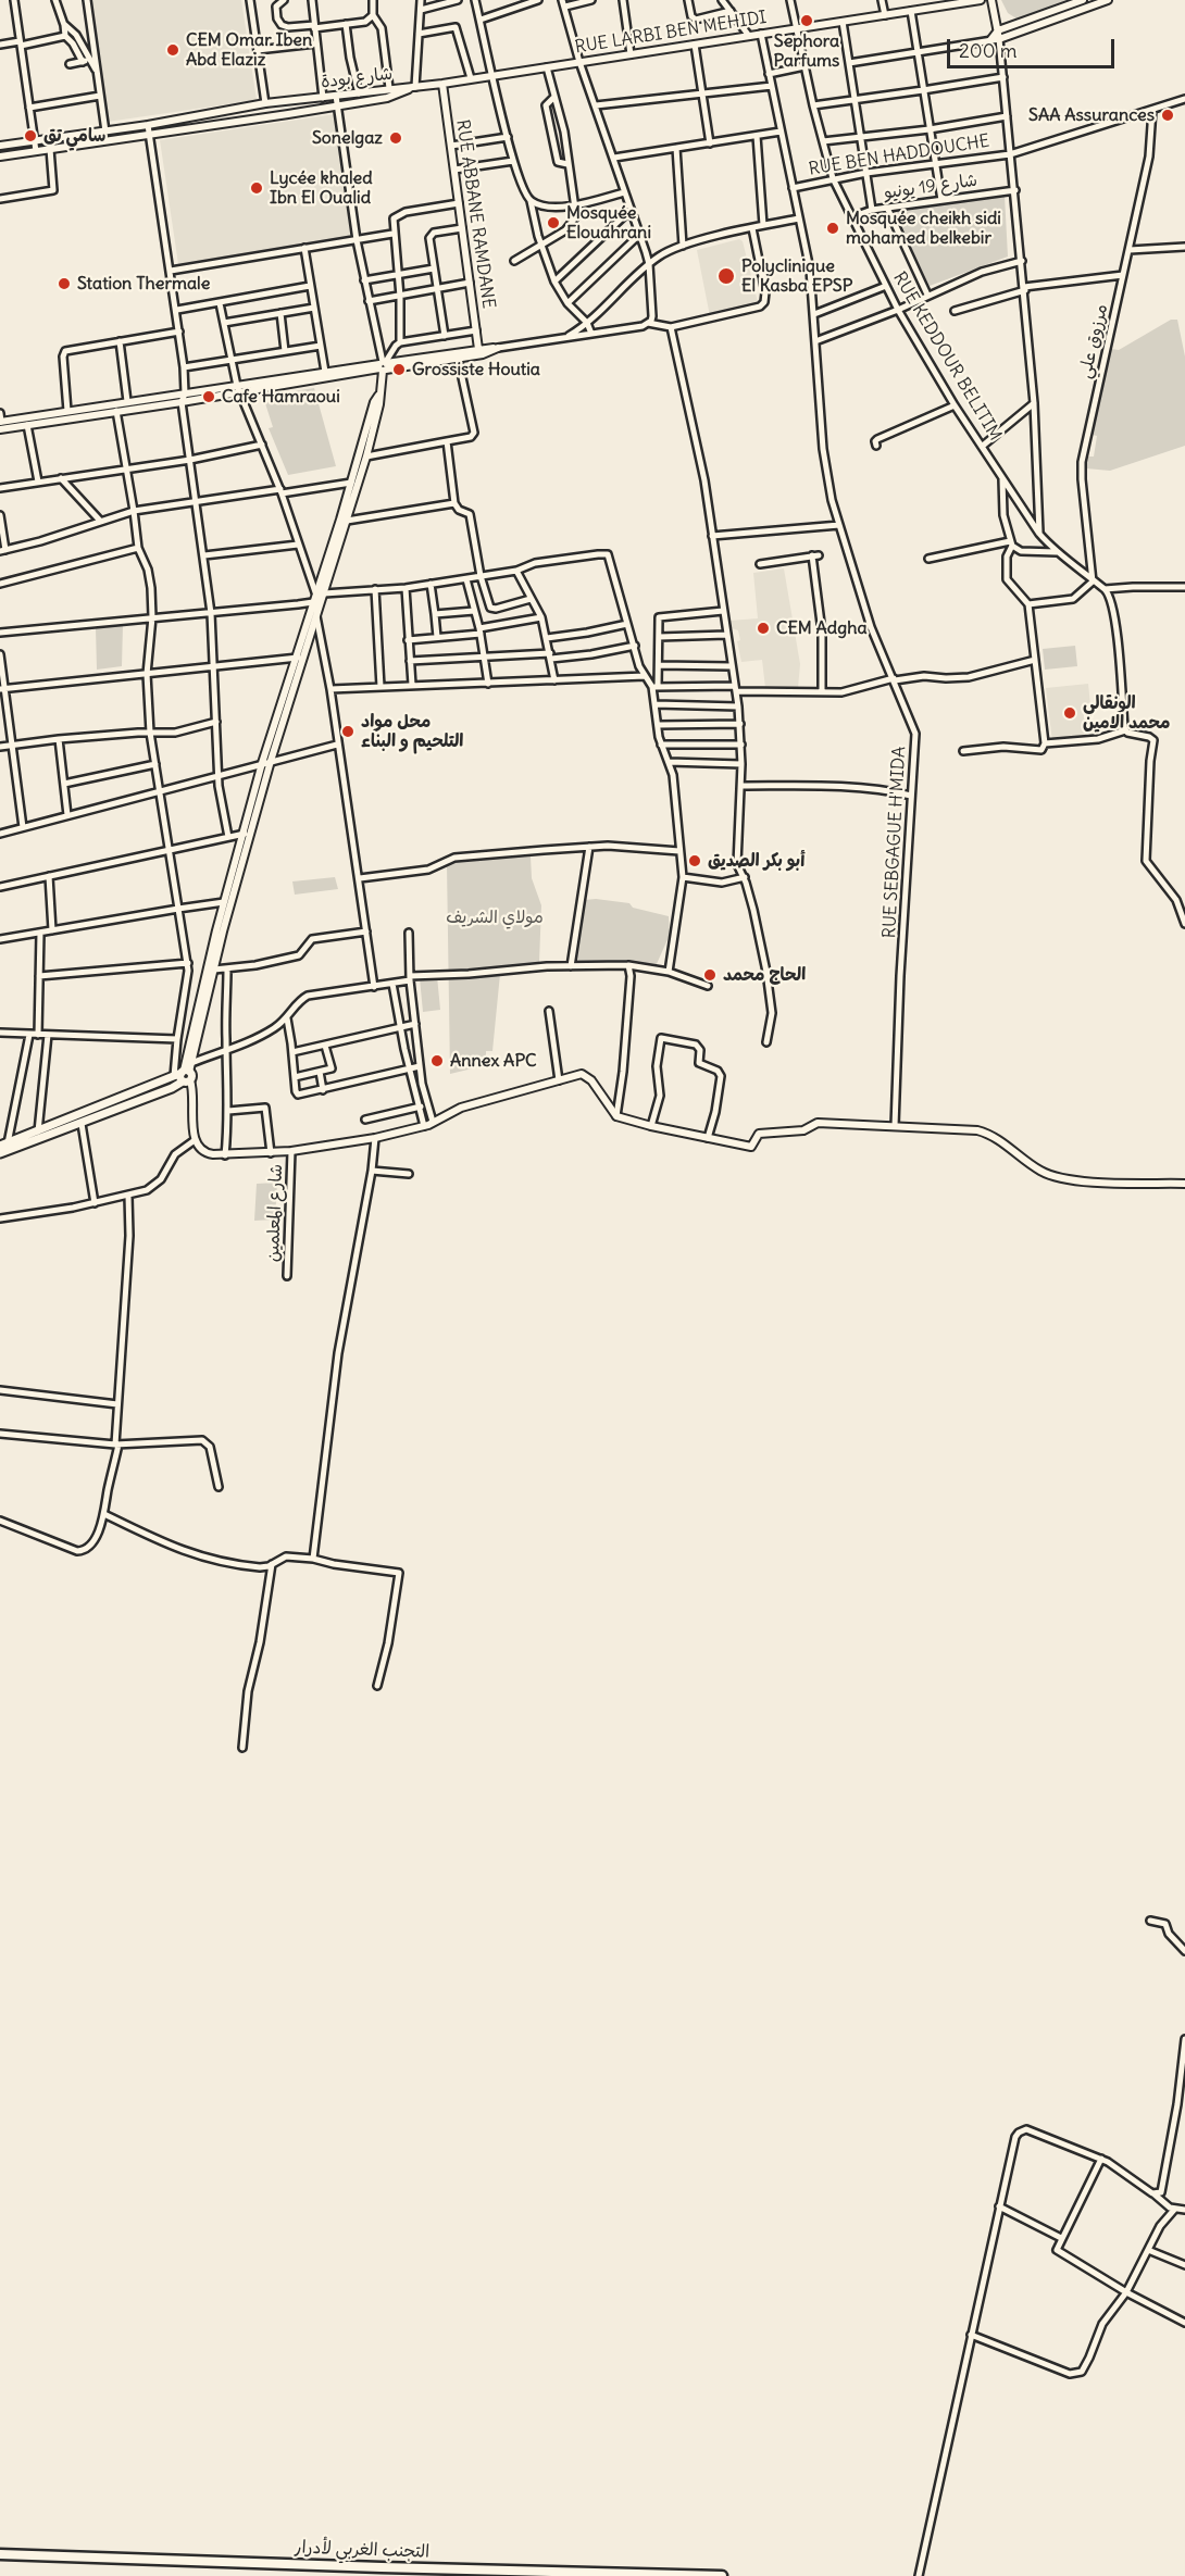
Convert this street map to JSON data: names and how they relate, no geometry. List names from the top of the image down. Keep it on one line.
{"streets":{"main road":["التجنب الغربي لأدرار"],"street":["RUE LARBI BEN MEHIDI","شارع بودة","RUE BEN HADDOUCHE","شارع 19 يونيو","RUE ABBANE RAMDANE","مرزوق علي","RUE KEDDOUR BELITIM","RUE SEBGAGUE H'MIDA","شارع المعلمين"]},"crossings":[["RUE LARBI BEN MEHIDI","شارع بودة"],["RUE LARBI BEN MEHIDI","RUE ABBANE RAMDANE"],["RUE LARBI BEN MEHIDI","RUE KEDDOUR BELITIM"],["RUE LARBI BEN MEHIDI","RUE SEBGAGUE H'MIDA"],["RUE BEN HADDOUCHE","مرزوق علي"],["RUE BEN HADDOUCHE","RUE KEDDOUR BELITIM"],["RUE BEN HADDOUCHE","RUE SEBGAGUE H'MIDA"],["شارع 19 يونيو","RUE KEDDOUR BELITIM"],["مرزوق علي","RUE KEDDOUR BELITIM"]],"parks":["مولاي الشريف"],"places":["Sephora Parfums","CEM Omar Iben Abd Elaziz","SAA Assurances","سامي تق","Sonelgaz","Lycée khaled Ibn El Oualid","Mosquée Elouahrani","Mosquée cheikh sidi mohamed belkebir","Polyclinique El Kasba EPSP","Station Thermale","Grossiste Houtia","Cafe Hamraoui","CEM Adgha","الونقالي محمد الامين","محل مواد التلحيم و البناء","أبو بكر الصديق","الحاج محمد","Annex APC"],"scale_bar":"200 m"}
